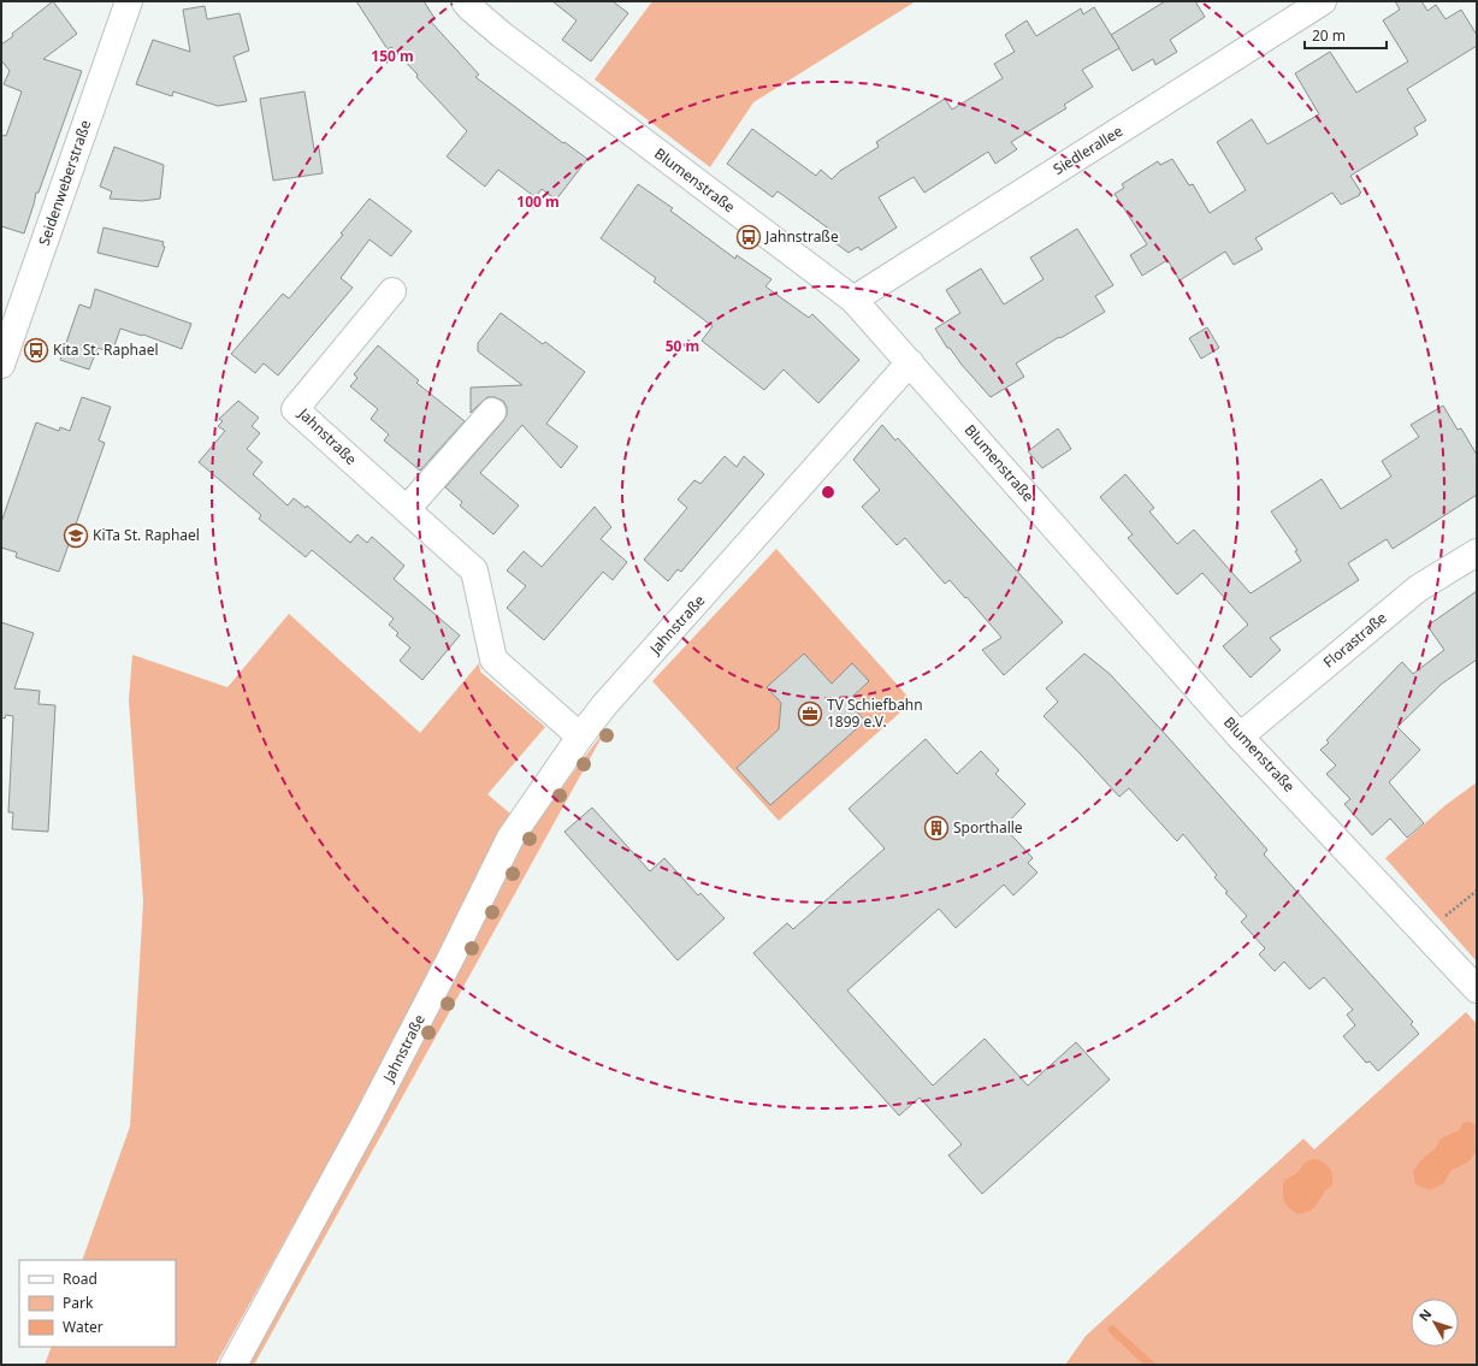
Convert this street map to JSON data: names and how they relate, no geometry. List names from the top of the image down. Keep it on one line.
{"streets":{"street":["Siedlerallee","Blumenstraße","Seidenweberstraße","Jahnstraße","Florastraße"]},"crossings":[["Siedlerallee","Blumenstraße"],["Blumenstraße","Jahnstraße"],["Blumenstraße","Florastraße"]],"places":{"bus stop":["Jahnstraße","Kita St. Raphael"],"school or university":["KiTa St. Raphael"],"office":["TV Schiefbahn 1899 e.V."],"building":["Sporthalle"]},"legend":["Road","Park","Water"],"scale_bar":"20 m","north":"top left","rings":["150 m","100 m","50 m"]}
